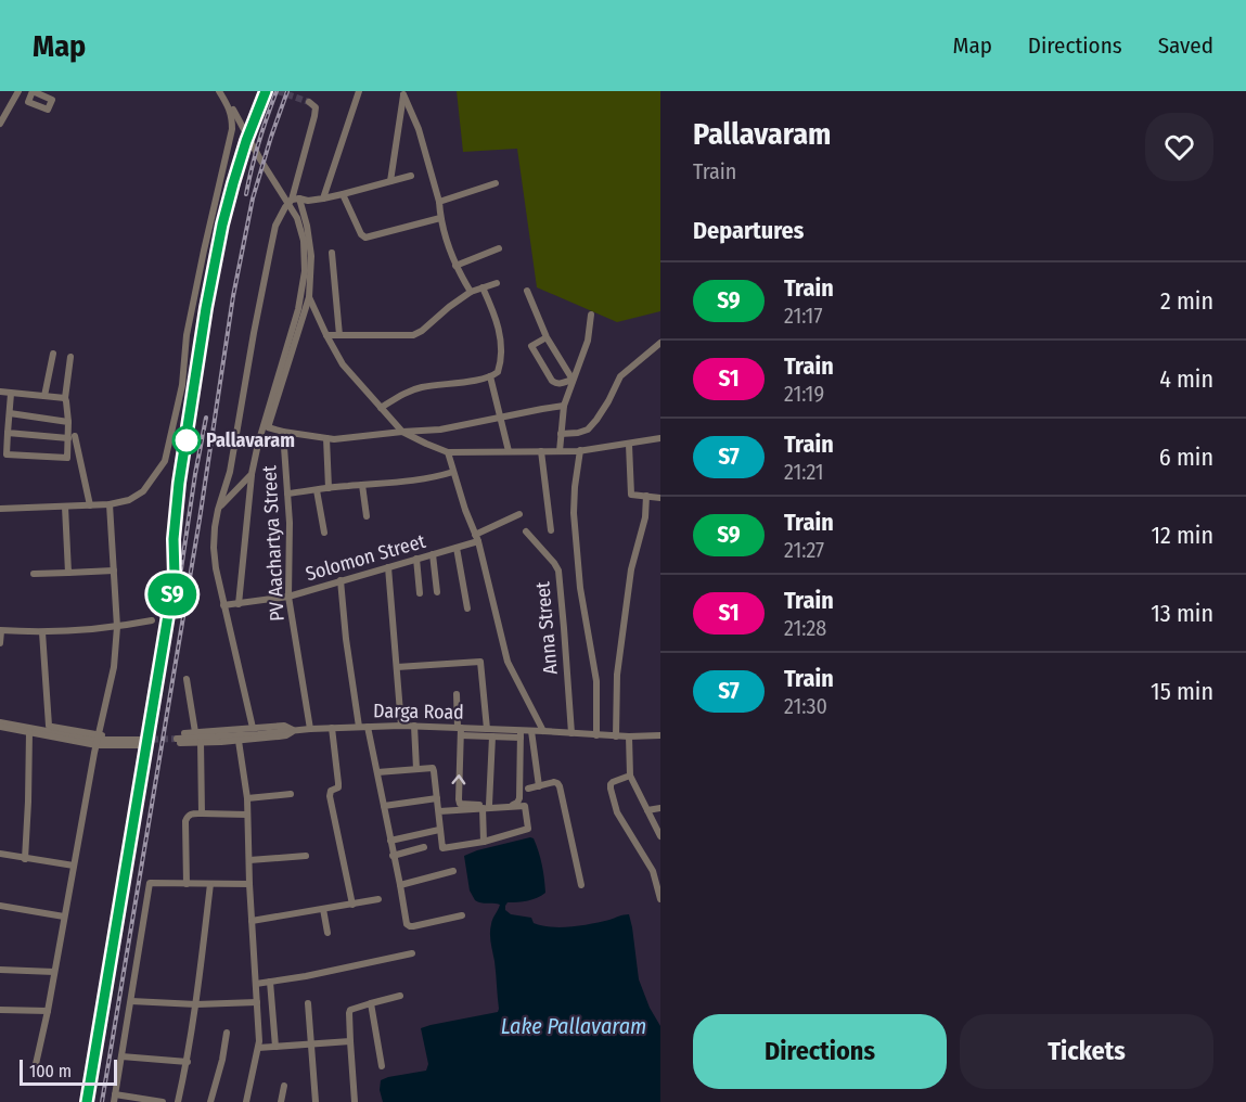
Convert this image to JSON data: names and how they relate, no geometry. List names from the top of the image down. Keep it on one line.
{"streets":{"street":["PV Aachartya Street","Solomon Street","Anna Street","Darga Road"]},"crossings":[["PV Aachartya Street","Solomon Street"],["PV Aachartya Street","Darga Road"],["Anna Street","Darga Road"]],"water":["Lake Pallavaram"],"places":["Pallavaram"],"scale_bar":"100 m","page":{"header":"Map","nav":["Map","Directions","Saved"],"on_map":"S9","heading":[["Pallavaram","Train"],"Departures"],"list":[{"mark":"S9","name":"Train","note":"21:17","value":"2 min"},{"mark":"S1","name":"Train","note":"21:19","value":"4 min"},{"mark":"S7","name":"Train","note":"21:21","value":"6 min"},{"mark":"S9","name":"Train","note":"21:27","value":"12 min"},{"mark":"S1","name":"Train","note":"21:28","value":"13 min"},{"mark":"S7","name":"Train","note":"21:30","value":"15 min"}],"buttons":["Directions","Tickets"],"scale":"100 m"}}
